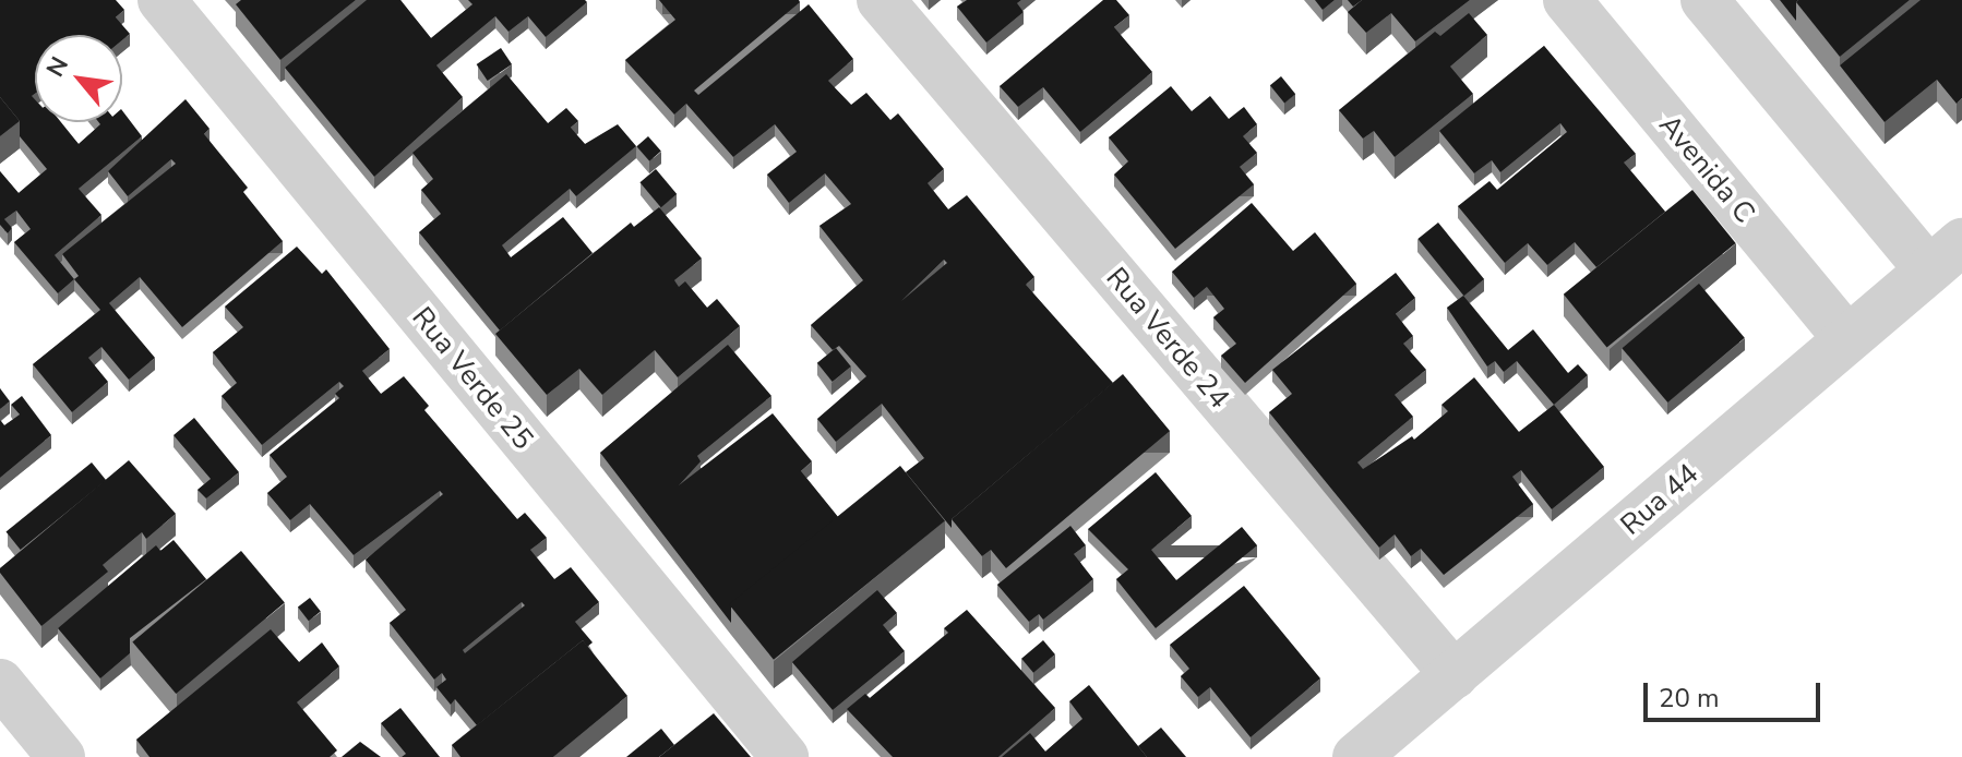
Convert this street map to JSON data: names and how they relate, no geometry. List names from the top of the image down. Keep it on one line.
{"streets":{"street":["Avenida C","Rua Verde 24","Rua Verde 25","Rua 44"]},"crossings":[["Avenida C","Rua 44"],["Rua Verde 24","Rua 44"]],"scale_bar":"20 m","north":"top left"}
